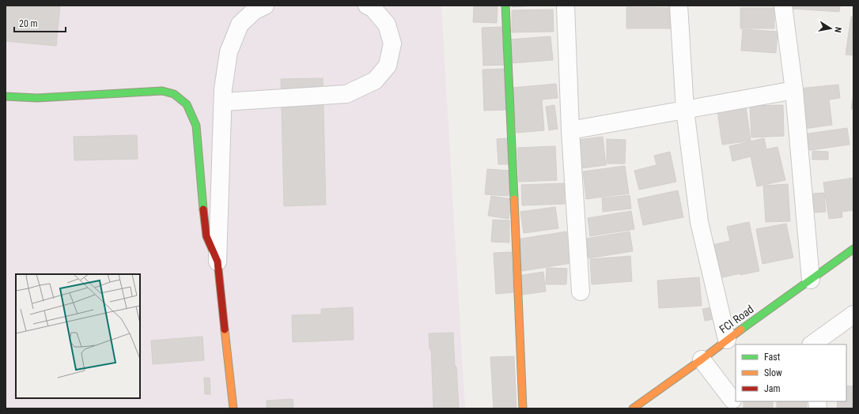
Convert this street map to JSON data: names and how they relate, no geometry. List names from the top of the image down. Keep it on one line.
{"streets":{"street":["FCI Road"]},"legend":["Fast","Slow","Jam"],"scale_bar":"20 m","north":"right"}
